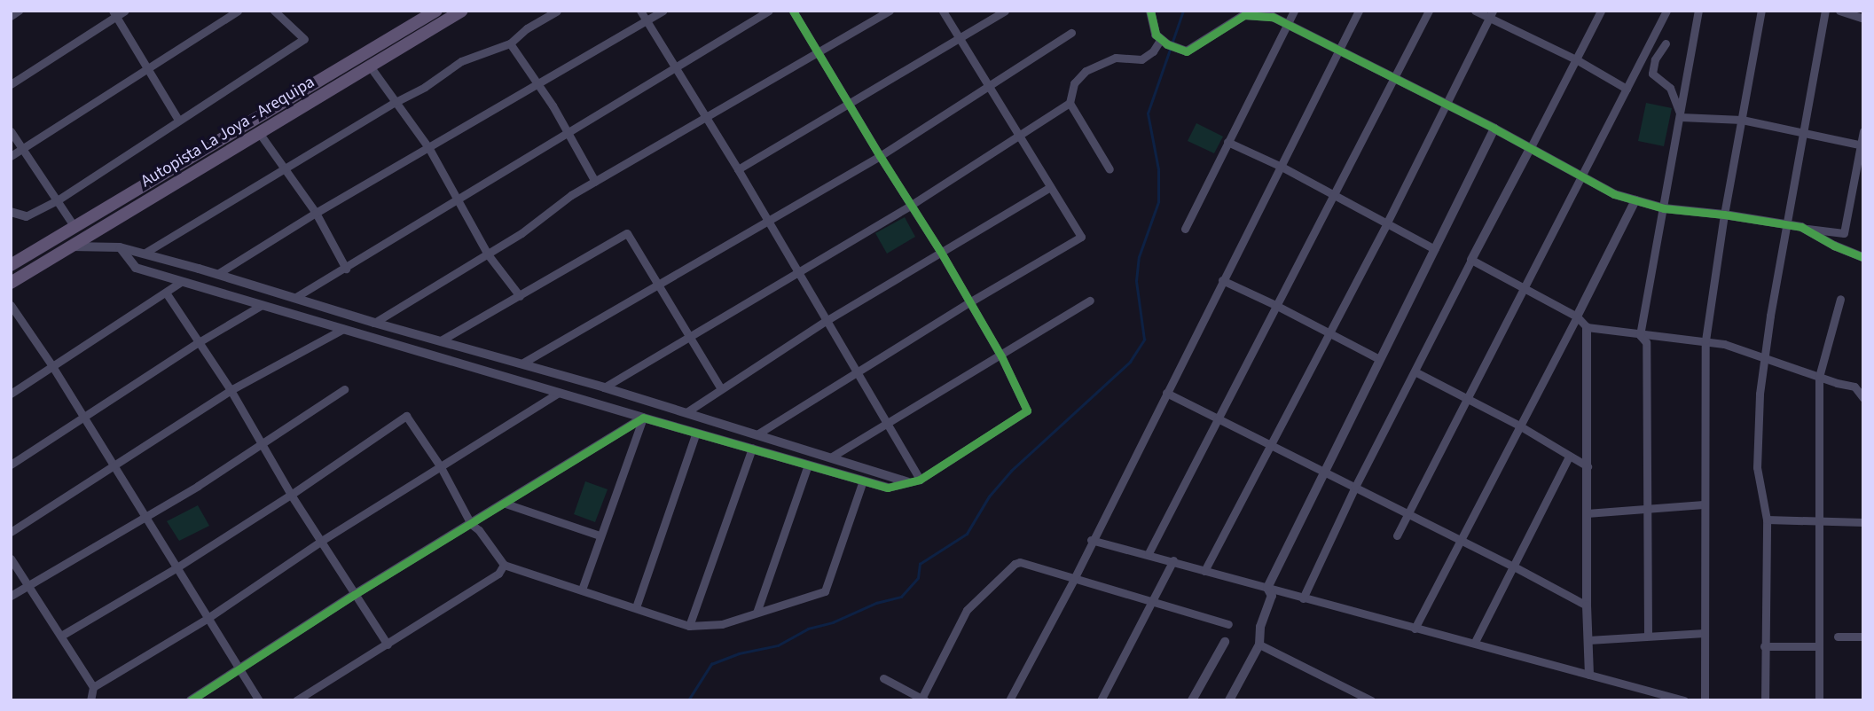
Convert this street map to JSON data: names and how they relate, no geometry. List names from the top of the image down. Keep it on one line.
{"streets":{"main road":["Autopista La Joya - Arequipa"]}}
